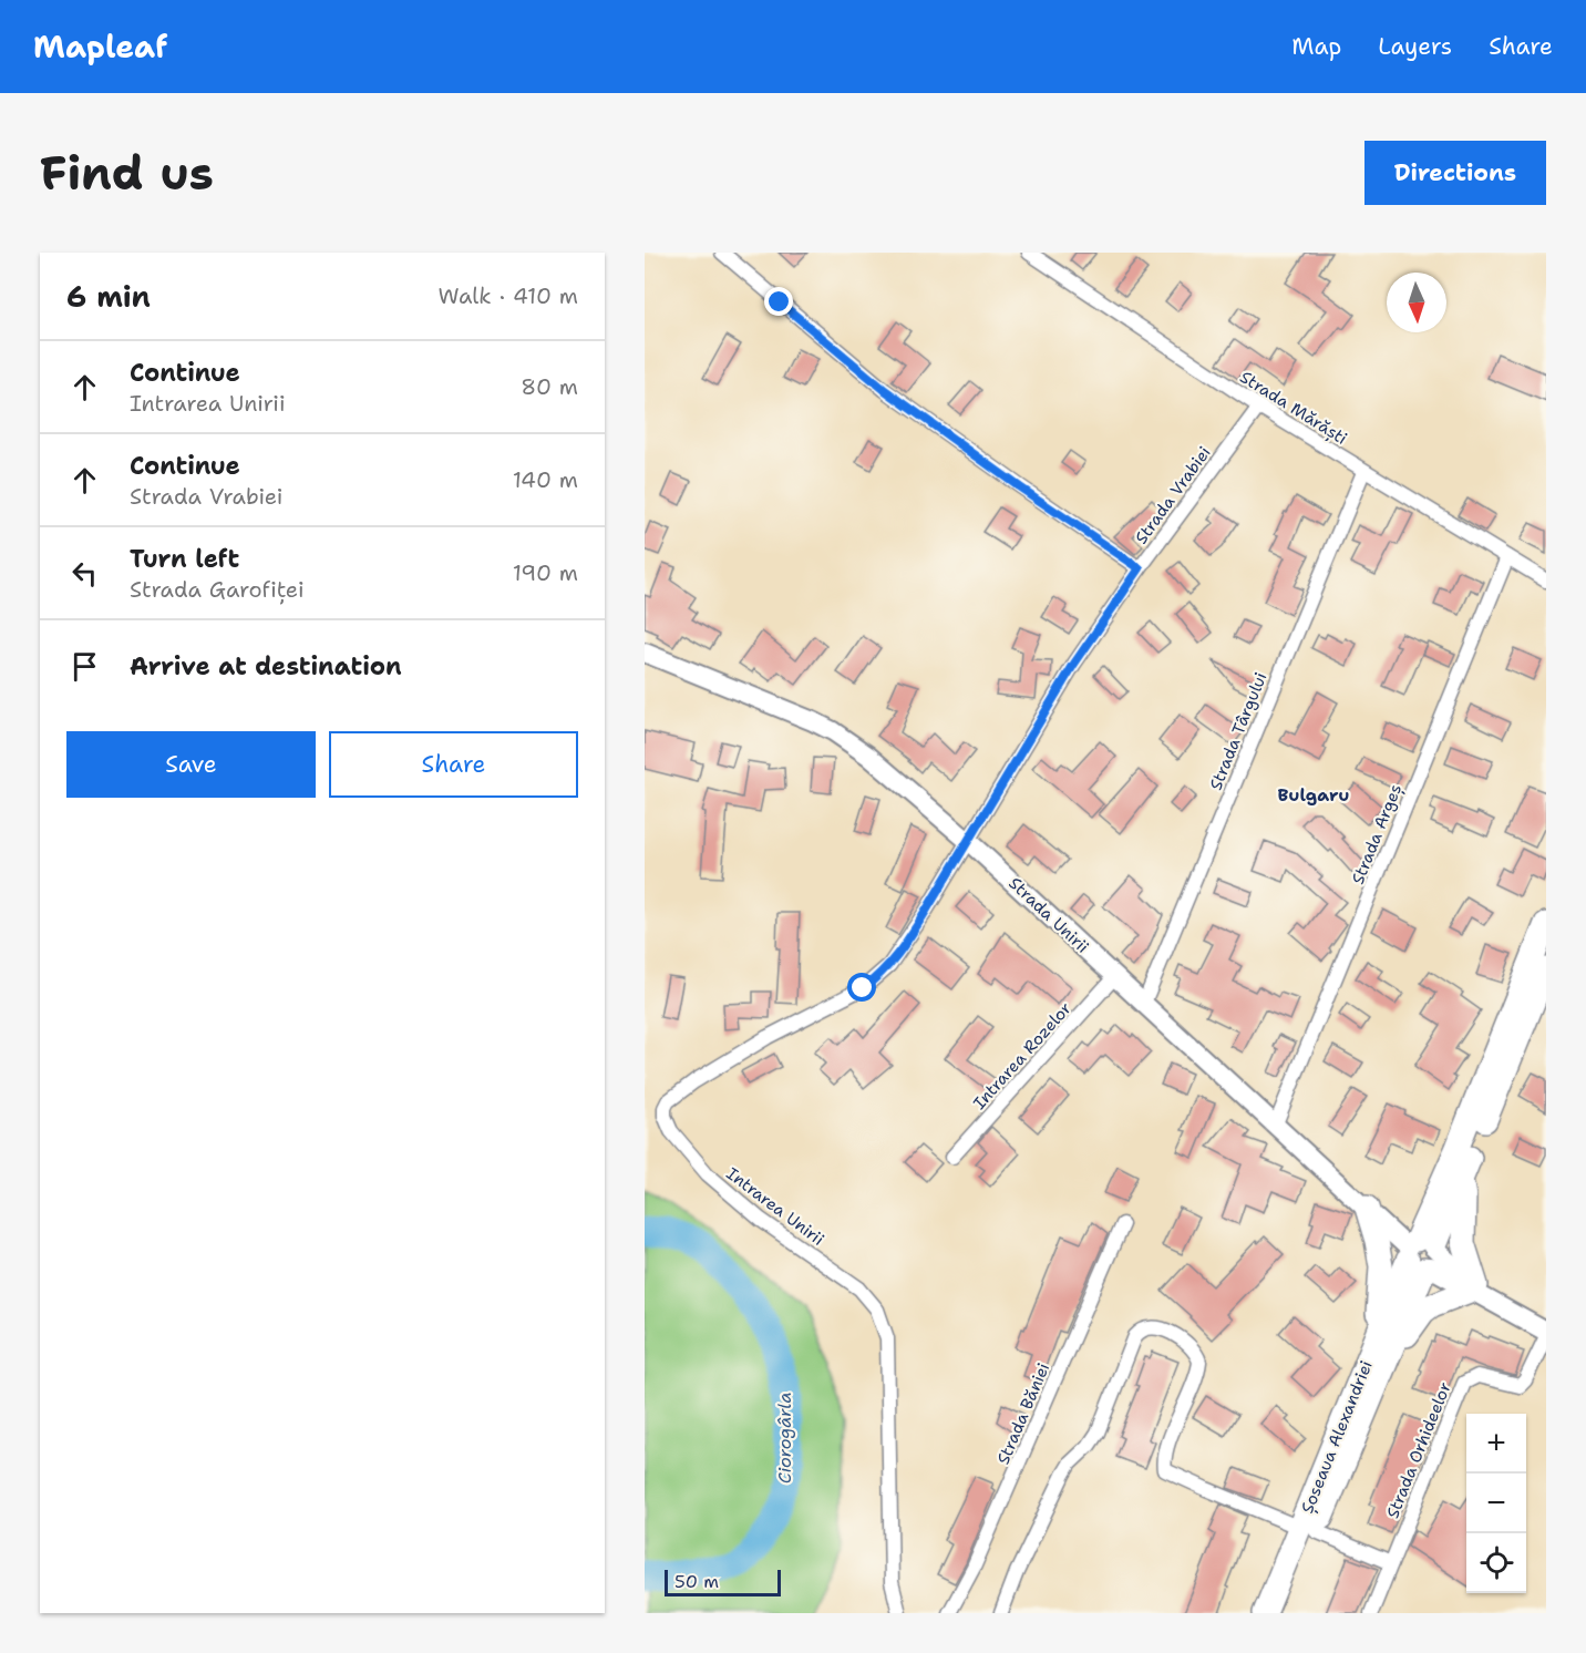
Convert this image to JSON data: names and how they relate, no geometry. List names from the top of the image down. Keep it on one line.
{"streets":{"highway":["Șoseaua Alexandriei"],"main road":["Strada Unirii"],"street":["Strada Mărăști","Strada Vrabiei","Strada Târgului","Strada Argeș","Intrarea Rozelor","Intrarea Unirii","Strada Băniei","Strada Orhideelor"]},"crossings":[["Strada Mărăști","Strada Vrabiei"],["Strada Mărăști","Strada Târgului"],["Strada Mărăști","Strada Argeș"],["Strada Vrabiei","Strada Unirii"],["Strada Vrabiei","Intrarea Unirii"],["Strada Târgului","Strada Unirii"],["Strada Argeș","Strada Unirii"],["Strada Unirii","Intrarea Rozelor"],["Strada Unirii","Intrarea Unirii"],["Strada Unirii","Șoseaua Alexandriei"],["Strada Unirii","Strada Orhideelor"]],"districts":["Bulgaru"],"water":["Ciorogârla"],"scale_bar":"50 m","north":"bottom","page":{"header":"Mapleaf","nav":["Map","Layers","Share"],"buttons":["Directions",["Save","Share"]],"title":"Find us","heading":["6 min","Walk · 410 m"],"list":[["Continue","Intrarea Unirii","80 m"],["Continue","Strada Vrabiei","140 m"],["Turn left","Strada Garofiței","190 m"],"Arrive at destination"],"map_buttons":["+","−"],"scale":"50 m"}}
